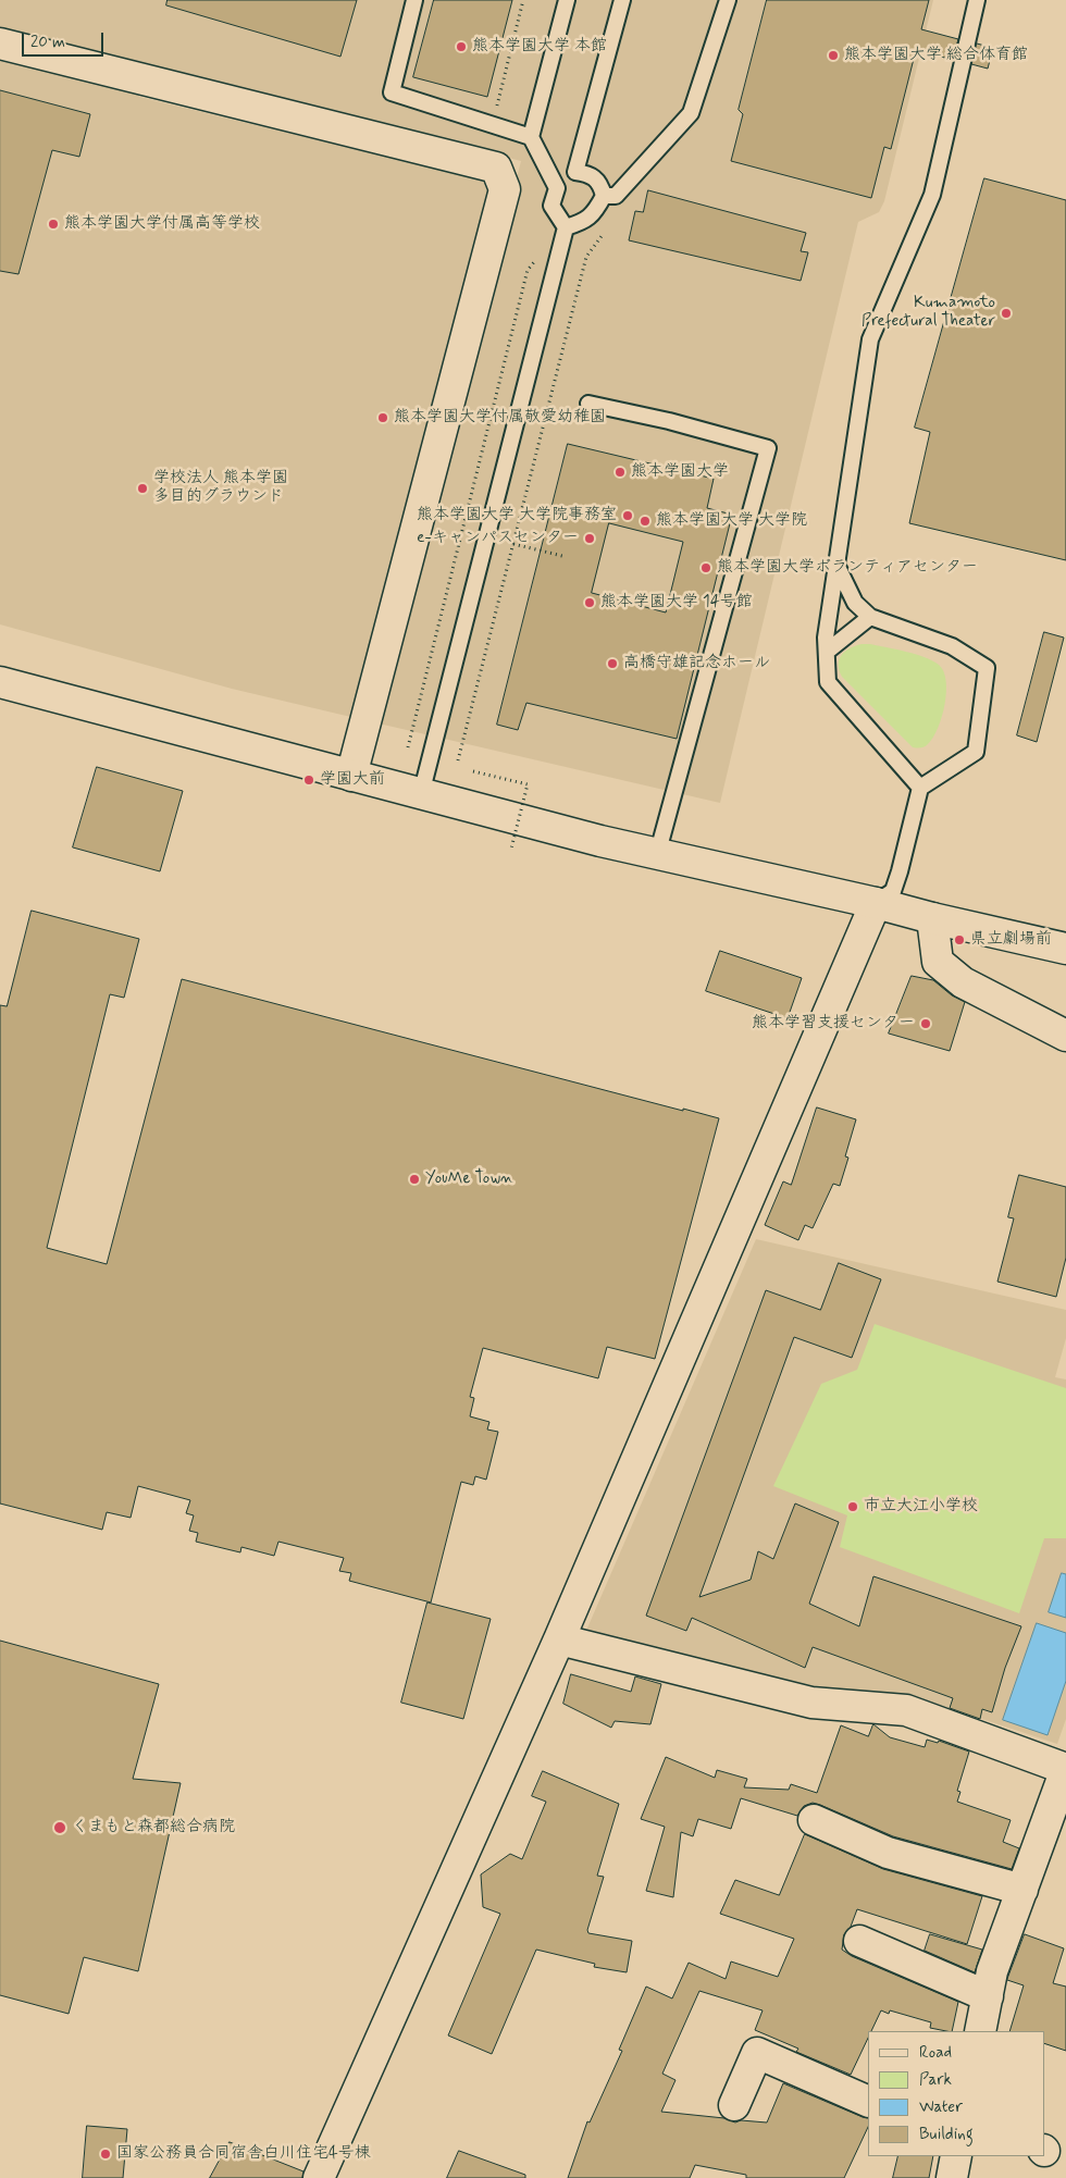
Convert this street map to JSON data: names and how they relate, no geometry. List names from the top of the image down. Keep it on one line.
{"places":["熊本学園大学 本館","熊本学園大学 総合体育館","熊本学園大学付属高等学校","Kumamoto Prefectural Theater","熊本学園大学付属敬愛幼稚園","熊本学園大学","学校法人 熊本学園 多目的グラウンド","熊本学園大学 大学院事務室","熊本学園大学 大学院","e-キャンパスセンター","熊本学園大学ボランティアセンター","熊本学園大学 14号館","高橋守雄記念ホール","学園大前","県立劇場前","熊本学習支援センター","YouMe Town","市立大江小学校","くまもと森都総合病院","国家公務員合同宿舎白川住宅4号棟"],"legend":["Road","Park","Water","Building"],"scale_bar":"20 m"}
